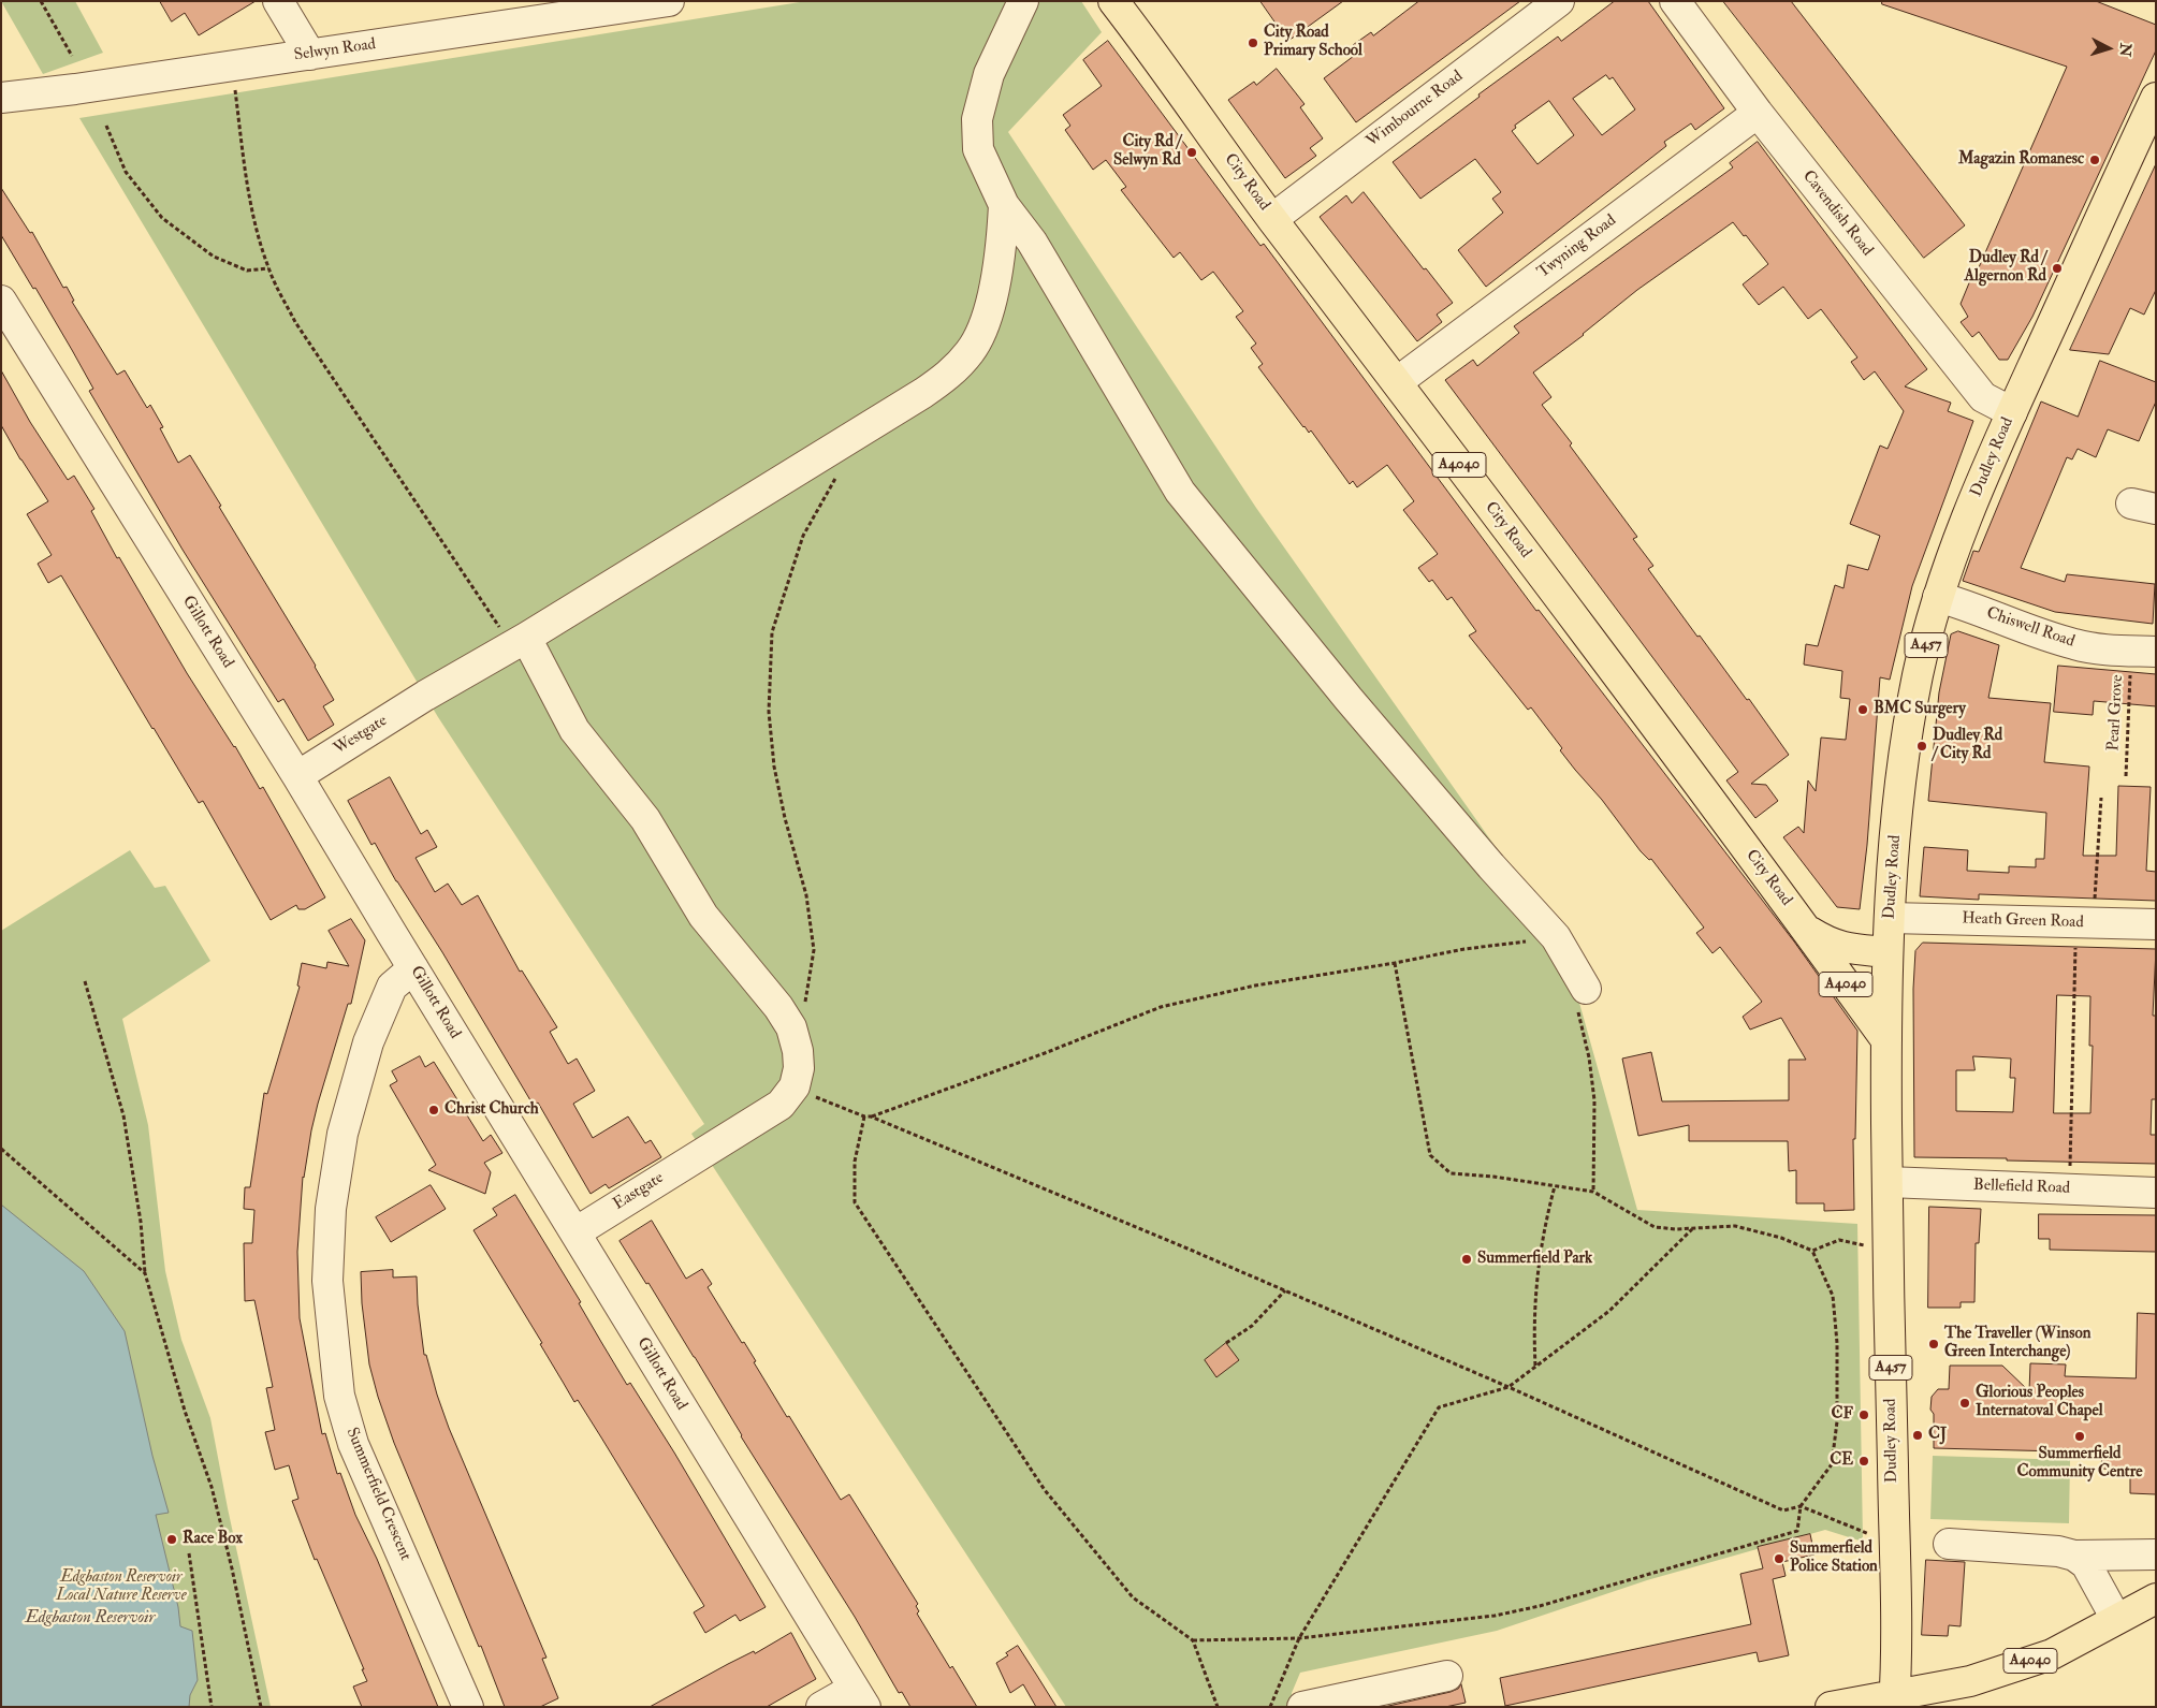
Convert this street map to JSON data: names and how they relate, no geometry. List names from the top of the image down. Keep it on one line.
{"streets":{"main road":["City Road","Dudley Road","A4040","A457"],"street":["Selwyn Road","Wimbourne Road","Cavendish Road","Twyning Road","Chiswell Road","Gillott Road","Westgate","Heath Green Road","Bellefield Road","Eastgate","Summerfield Crescent"],"path":["Pearl Grove"]},"crossings":[["Wimbourne Road","City Road"],["City Road","Twyning Road"],["City Road","Dudley Road"],["Cavendish Road","Twyning Road"],["Cavendish Road","Dudley Road"],["Dudley Road","A4040"],["Dudley Road","Chiswell Road"],["Dudley Road","Heath Green Road"],["Dudley Road","Bellefield Road"],["Chiswell Road","Pearl Grove"],["Gillott Road","Westgate"],["Gillott Road","Eastgate"],["Gillott Road","Summerfield Crescent"]],"water":["Edgbaston Reservoir"],"parks":["Edgbaston Reservoir Local Nature Reserve"],"places":["City Road Primary School","City Rd / Selwyn Rd","Magazin Romanesc","Dudley Rd / Algernon Rd","BMC Surgery","Dudley Rd / City Rd","Christ Church","Summerfield Park","The Traveller (Winson Green Interchange)","Glorious Peoples Internatoval Chapel","CF","CJ","Summerfield Community Centre","CE","Race Box","Summerfield Police Station"],"north":"right"}
